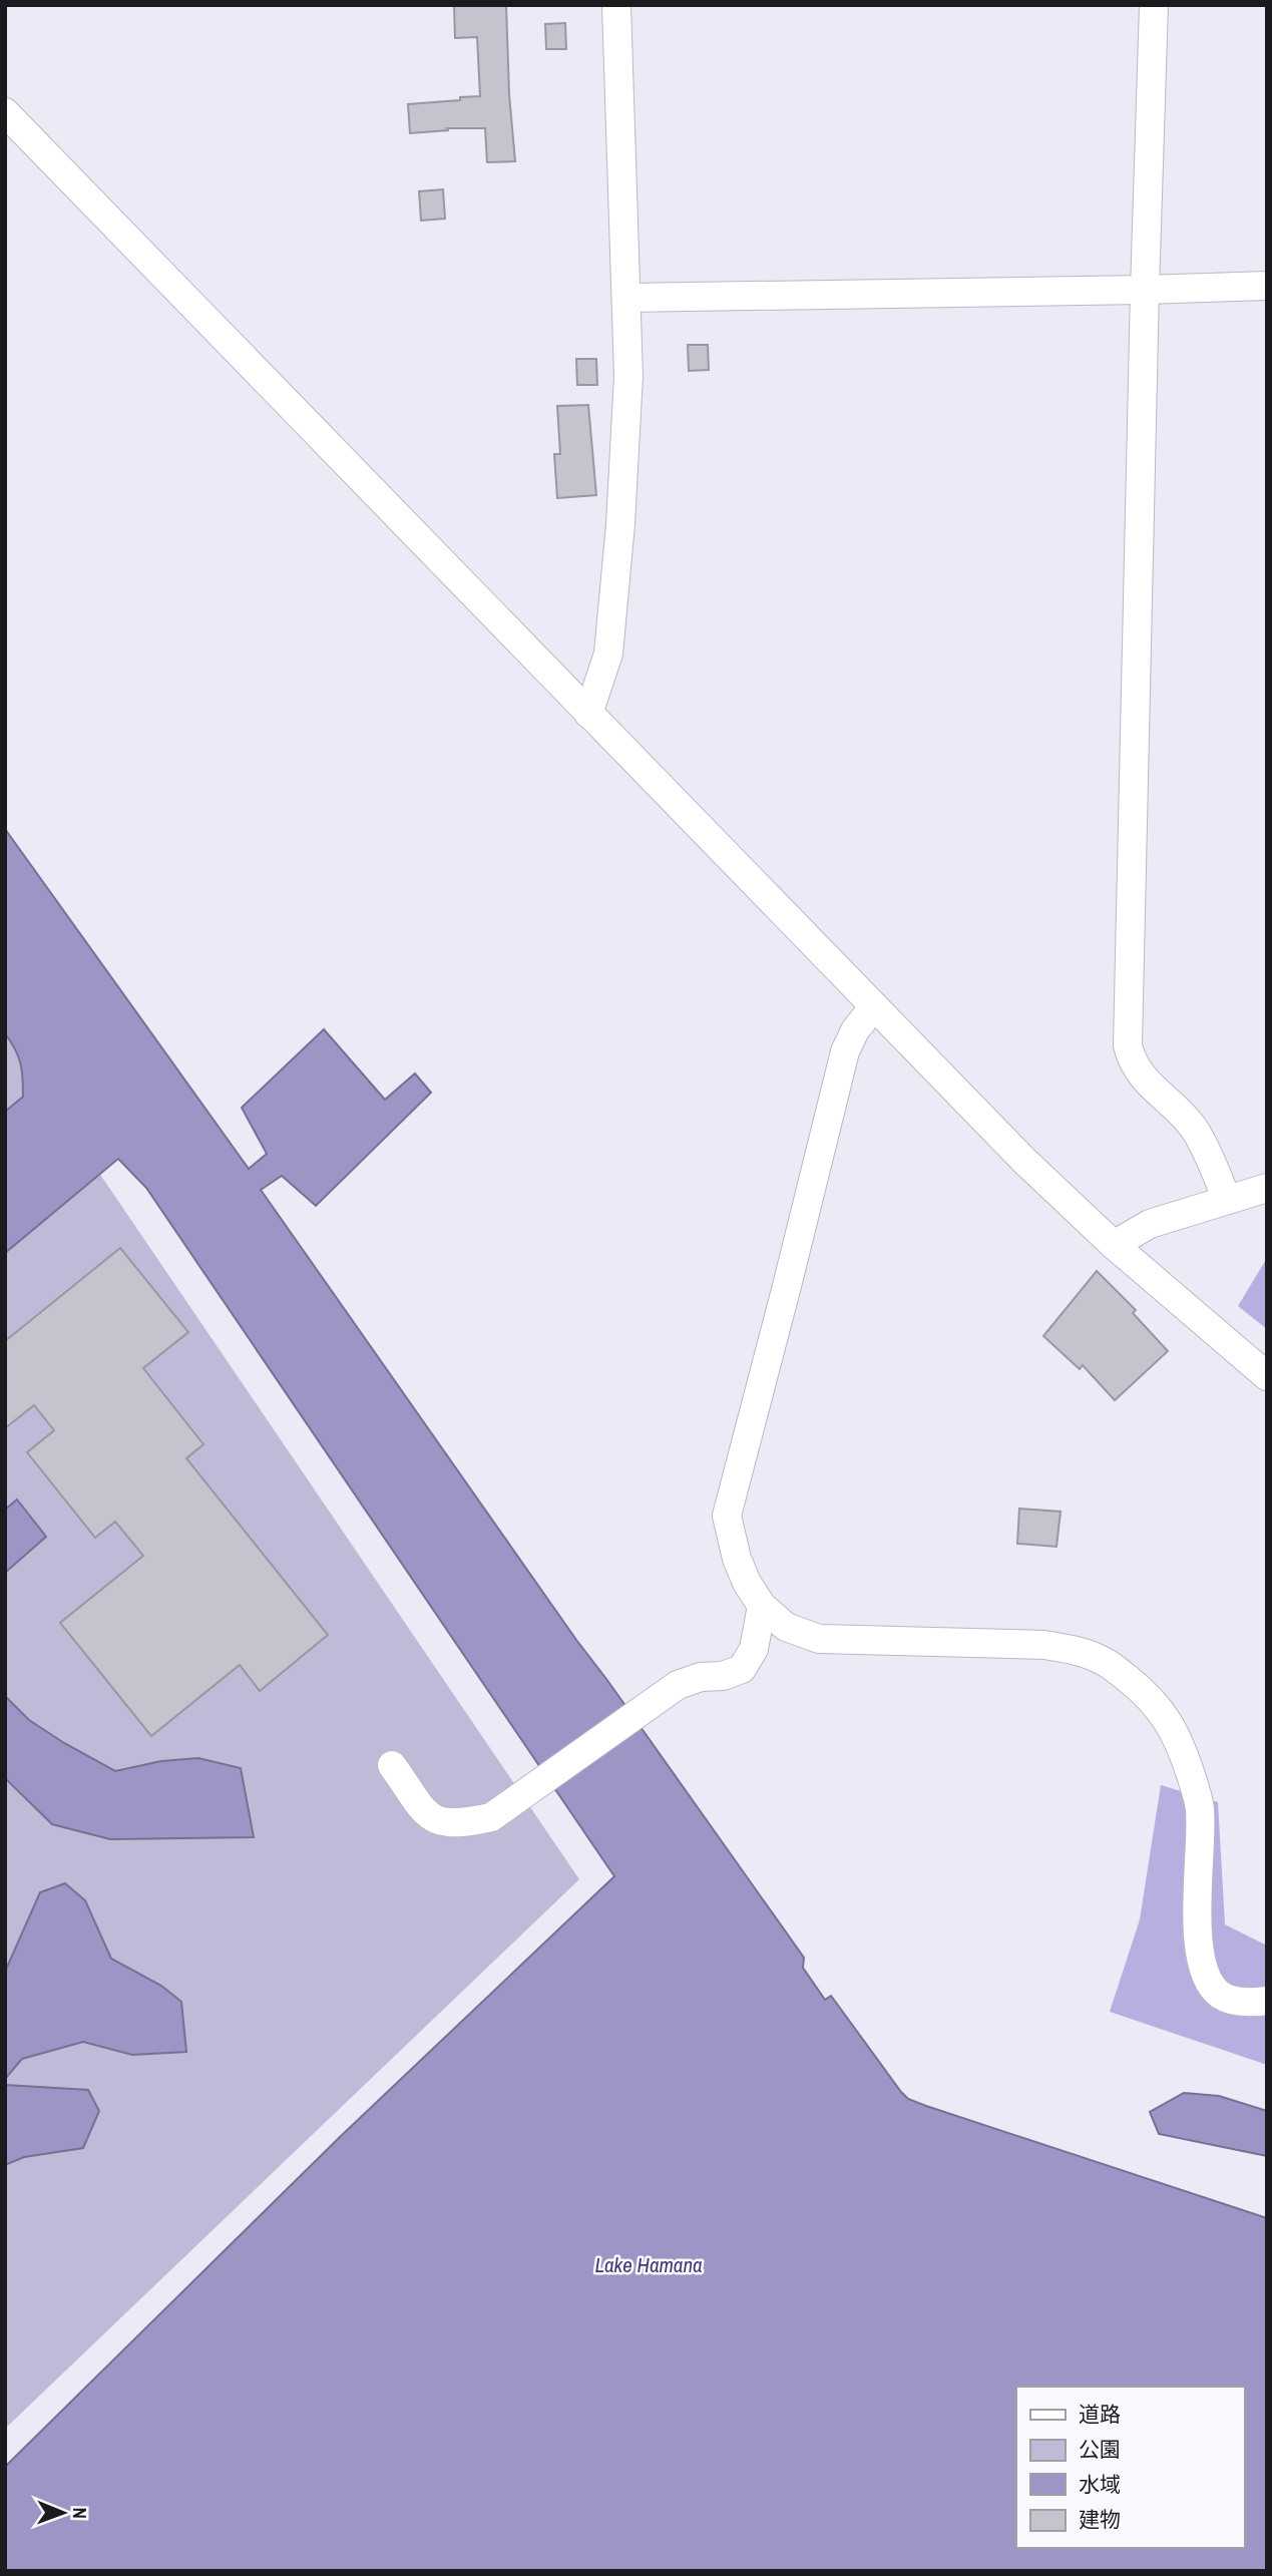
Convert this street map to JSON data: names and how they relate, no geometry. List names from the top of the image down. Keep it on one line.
{"water":["Lake Hamana"],"legend":["道路","公園","水域","建物"],"north":"right"}
